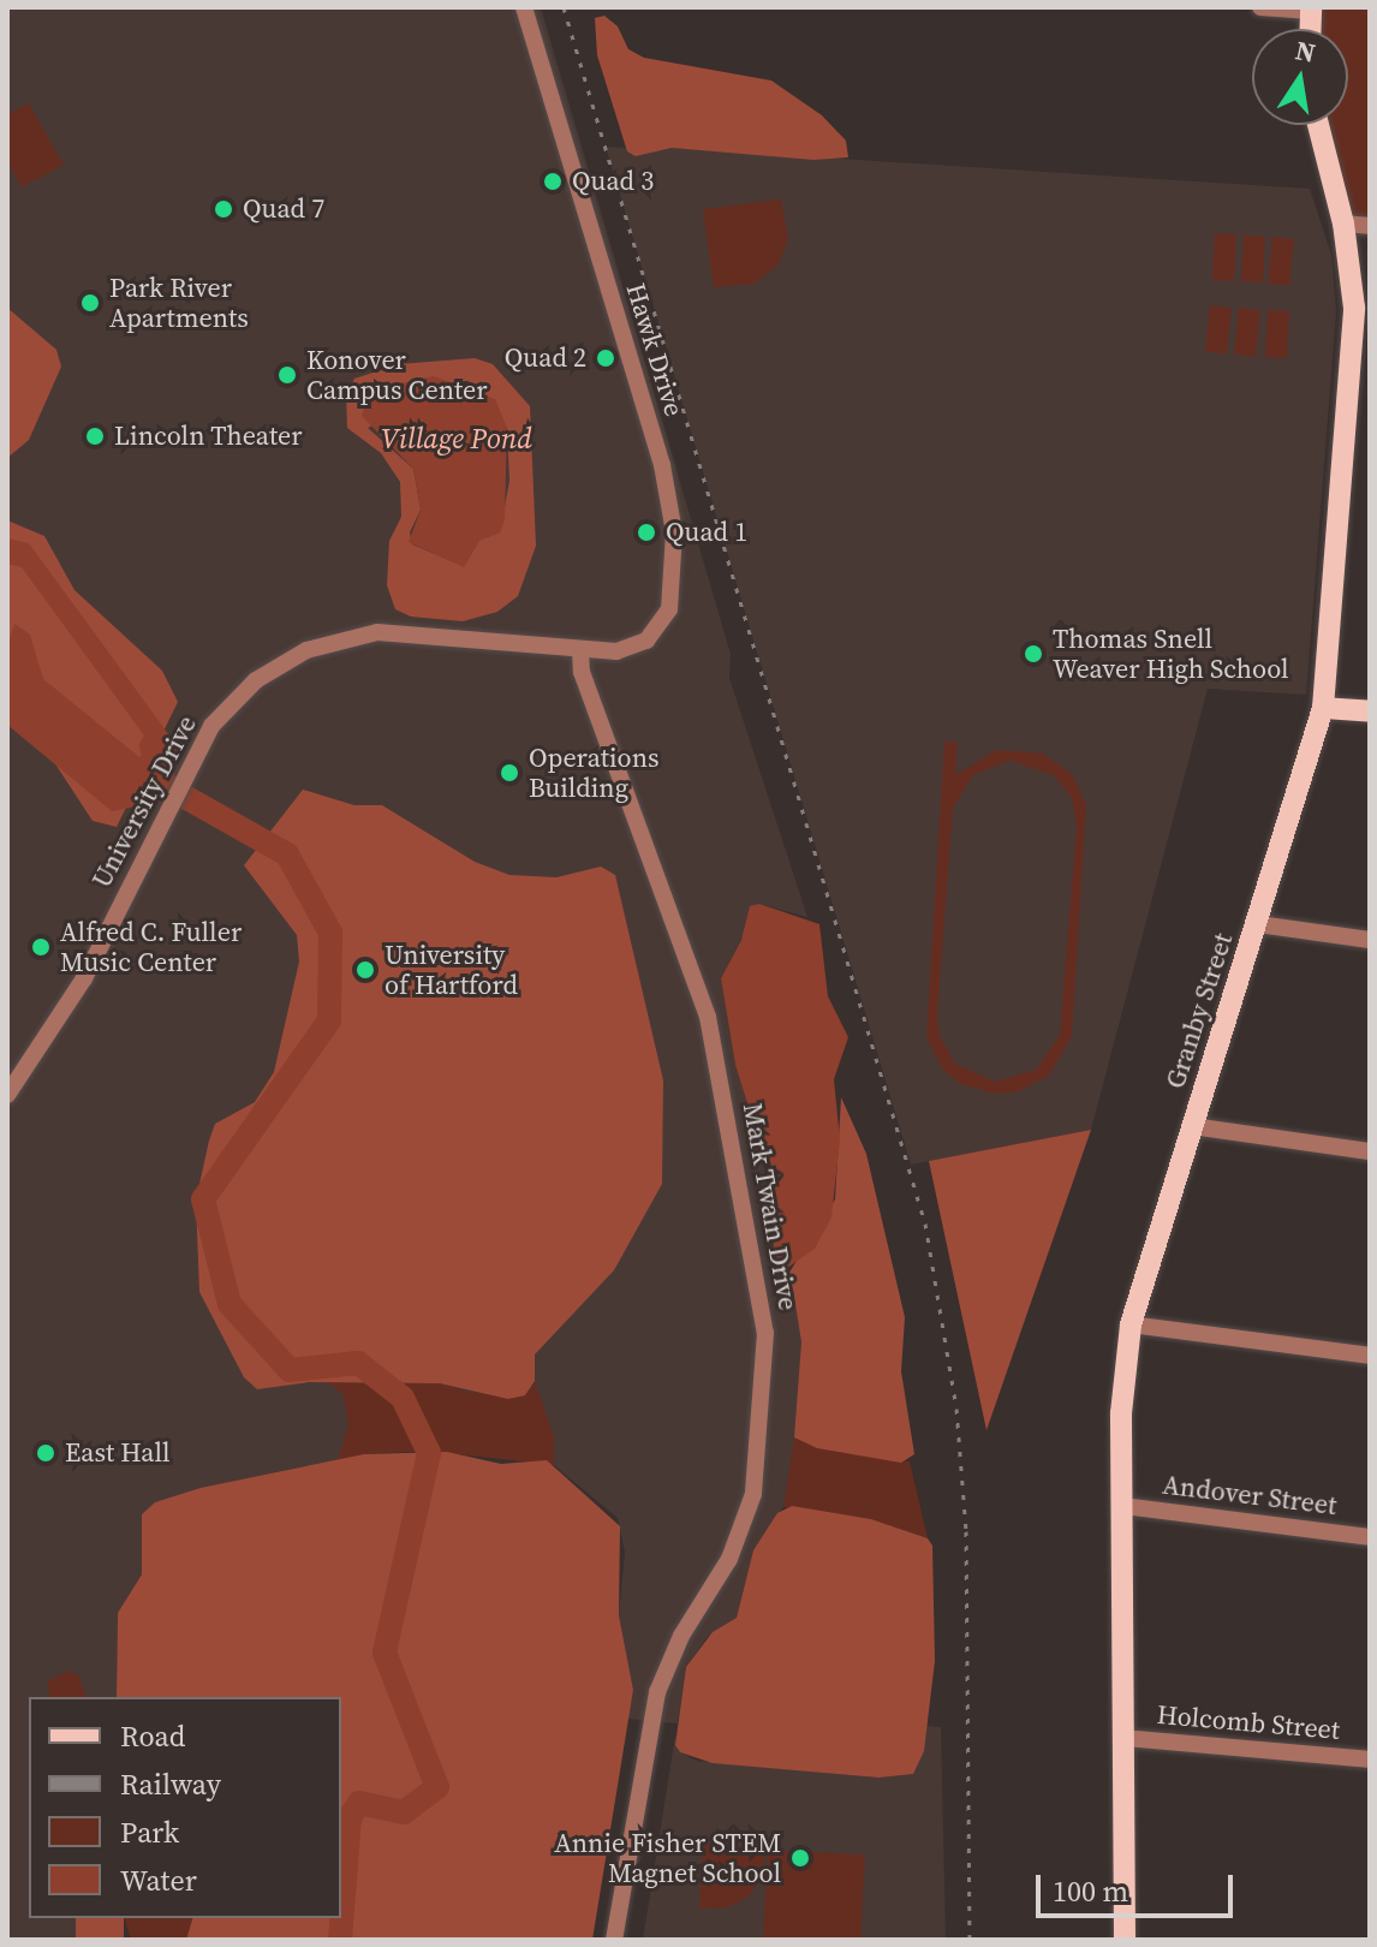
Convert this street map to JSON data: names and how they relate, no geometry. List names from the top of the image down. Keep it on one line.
{"streets":{"main road":["Granby Street"],"street":["Hawk Drive","University Drive","Mark Twain Drive","Andover Street","Holcomb Street"]},"crossings":[["Hawk Drive","University Drive"],["Hawk Drive","Mark Twain Drive"],["University Drive","Mark Twain Drive"],["Granby Street","Andover Street"],["Granby Street","Holcomb Street"]],"water":["Village Pond"],"places":["Quad 3","Quad 7","Park River Apartments","Quad 2","Konover Campus Center","Lincoln Theater","Quad 1","Thomas Snell Weaver High School","Operations Building","Alfred C. Fuller Music Center","University of Hartford","East Hall","Annie Fisher STEM Magnet School"],"legend":["Road","Railway","Park","Water"],"scale_bar":"100 m","north":"top"}
